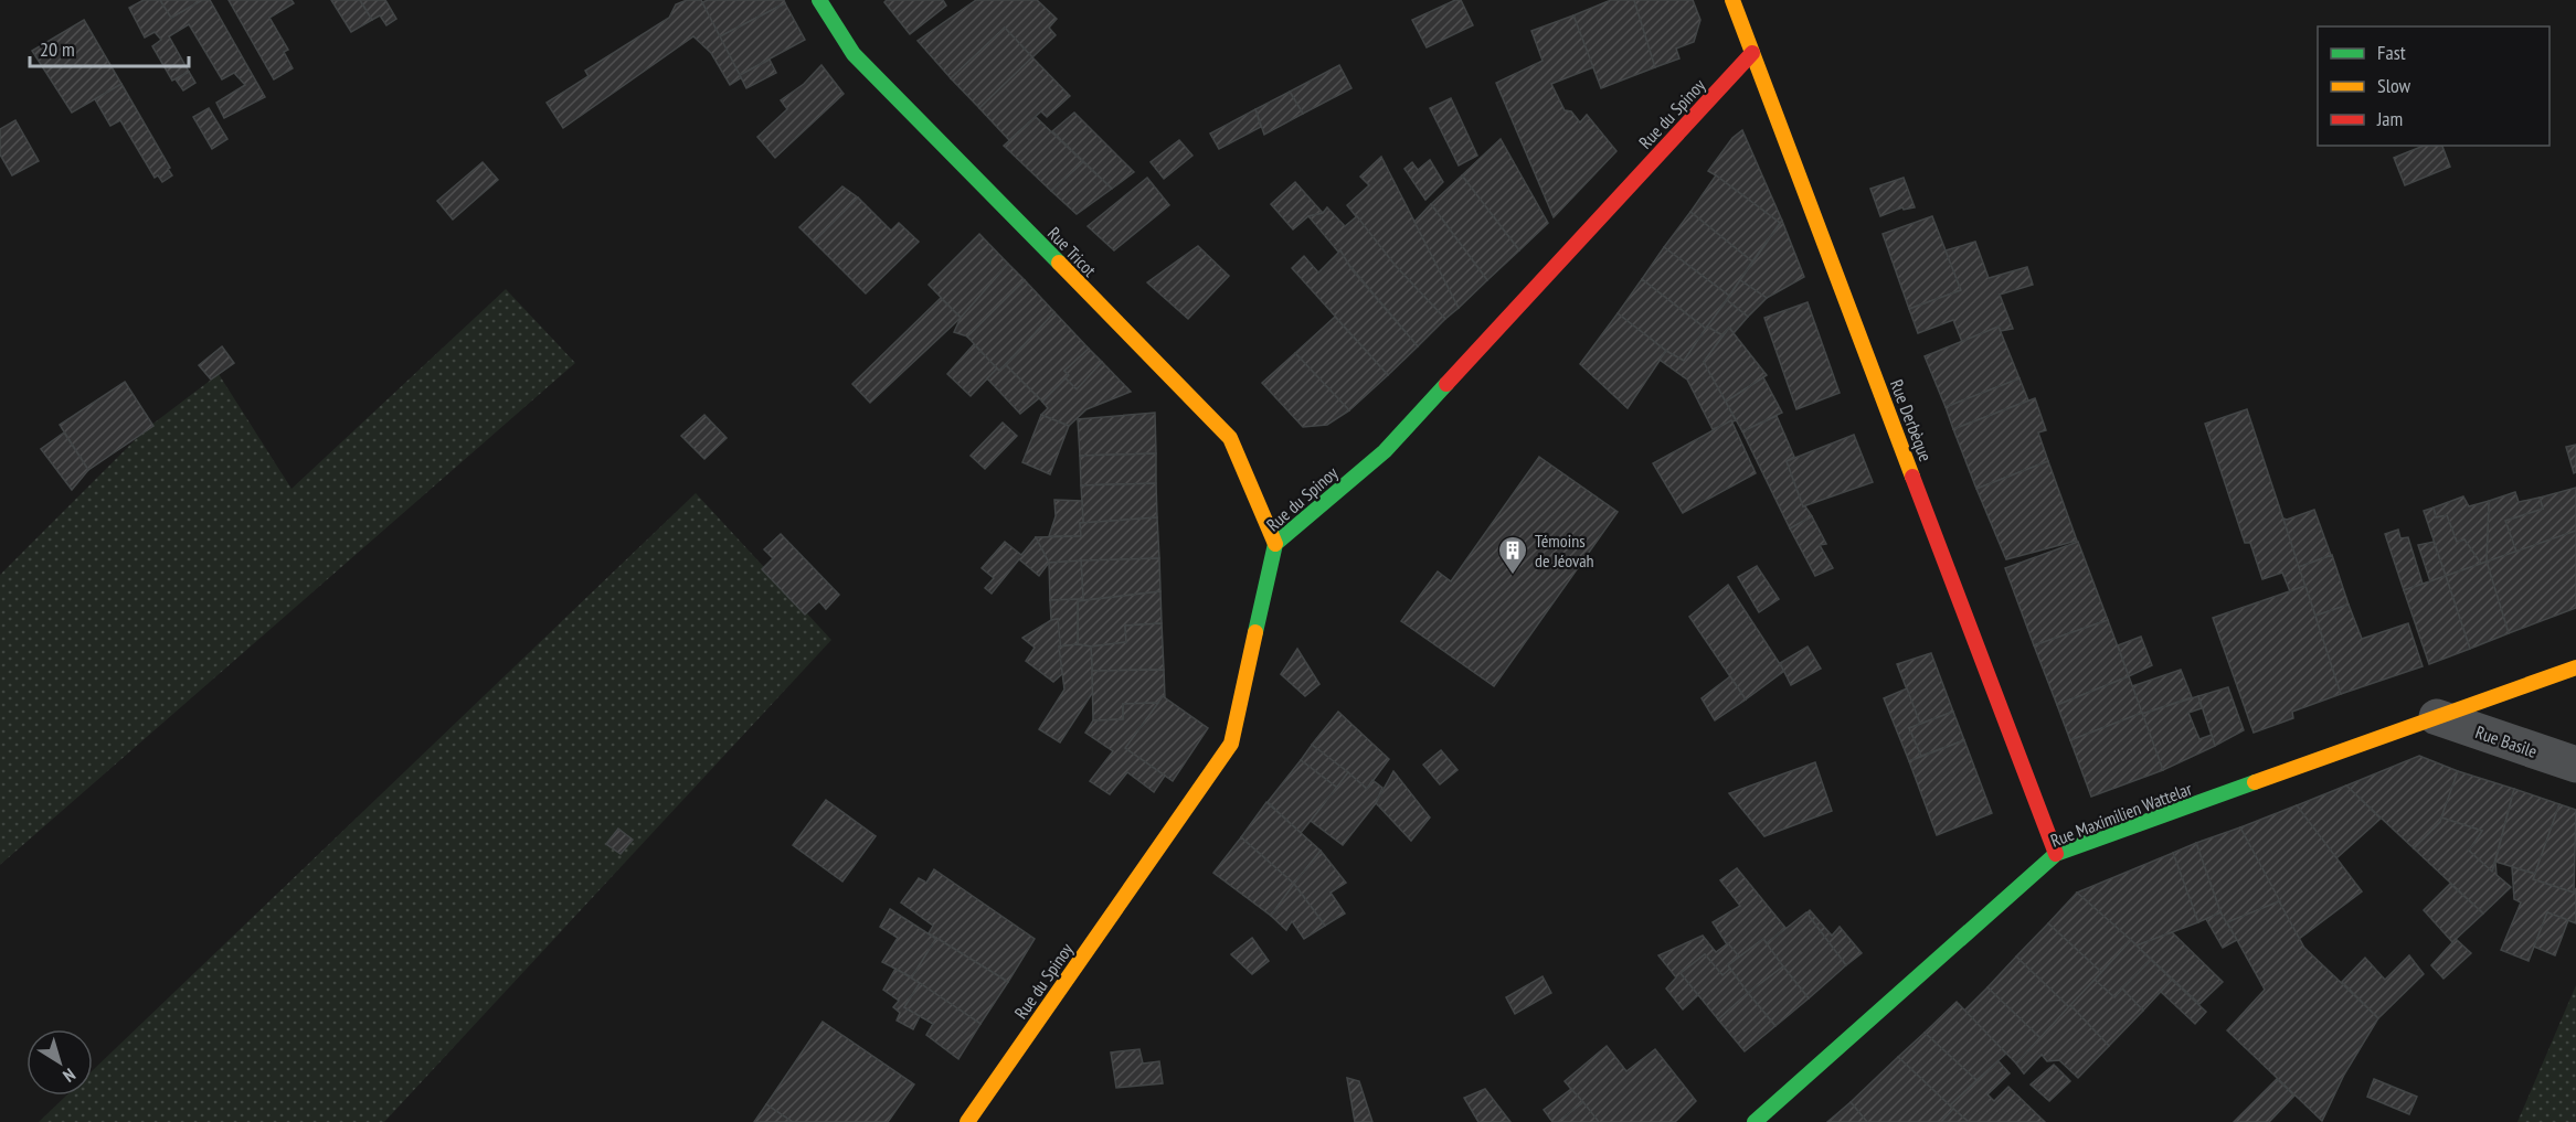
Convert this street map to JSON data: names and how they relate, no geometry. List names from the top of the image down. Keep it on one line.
{"streets":{"street":["Rue du Spinoy","Rue Tricot","Rue Derbèque","Rue Basile","Rue Maximilien Wattelar"]},"crossings":[["Rue du Spinoy","Rue Tricot"],["Rue du Spinoy","Rue Derbèque"],["Rue Derbèque","Rue Maximilien Wattelar"],["Rue Basile","Rue Maximilien Wattelar"]],"places":{"building":["Témoins de Jéovah"]},"legend":["Fast","Slow","Jam"],"scale_bar":"20 m","north":"bottom right"}
